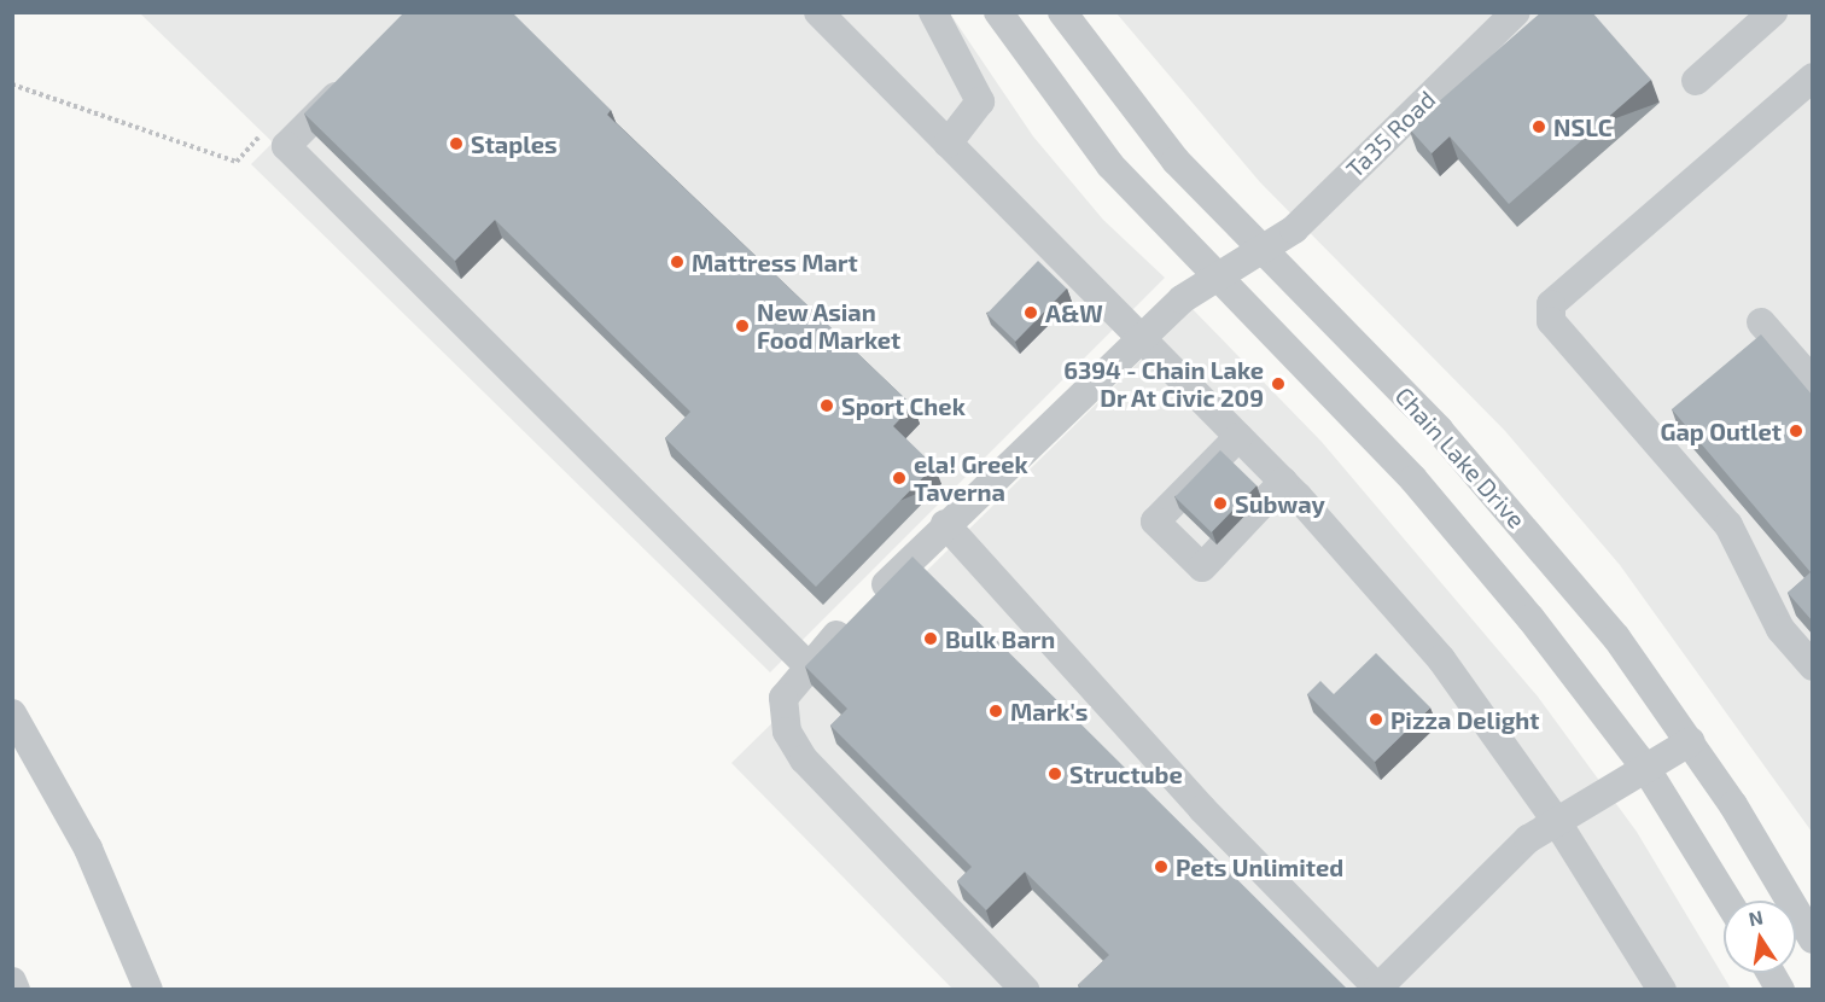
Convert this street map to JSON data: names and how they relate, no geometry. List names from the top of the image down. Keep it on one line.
{"streets":{"street":["Ta35 Road","Chain Lake Drive"]},"crossings":[["Ta35 Road","Chain Lake Drive"]],"places":["NSLC","Staples","Mattress Mart","A&W","New Asian Food Market","6394 - Chain Lake Dr At Civic 209","Sport Chek","Gap Outlet","ela! Greek Taverna","Subway","Bulk Barn","Mark's","Pizza Delight","Structube","Pets Unlimited"],"north":"top"}
